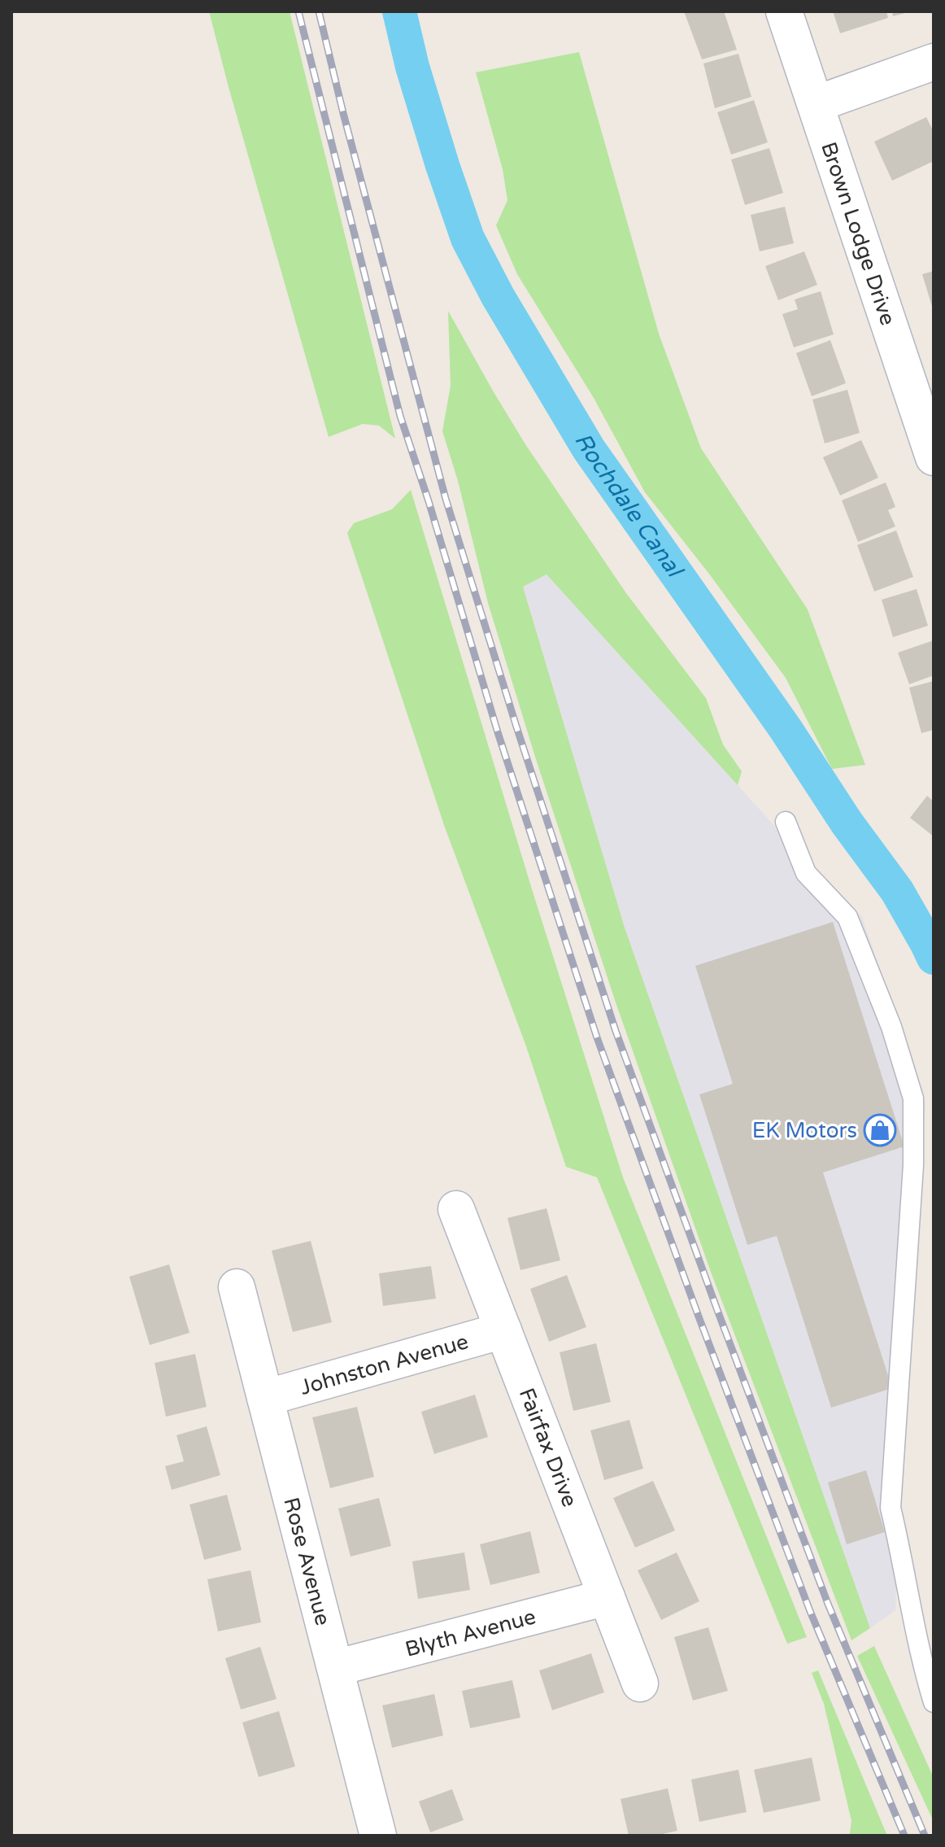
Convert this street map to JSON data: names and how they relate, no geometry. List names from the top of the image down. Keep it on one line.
{"streets":{"street":["Brown Lodge Drive","Johnston Avenue","Fairfax Drive","Rose Avenue","Blyth Avenue"]},"crossings":[["Johnston Avenue","Fairfax Drive"],["Johnston Avenue","Rose Avenue"],["Fairfax Drive","Blyth Avenue"],["Rose Avenue","Blyth Avenue"]],"water":["Rochdale Canal"],"places":{"shop":["EK Motors"]}}
